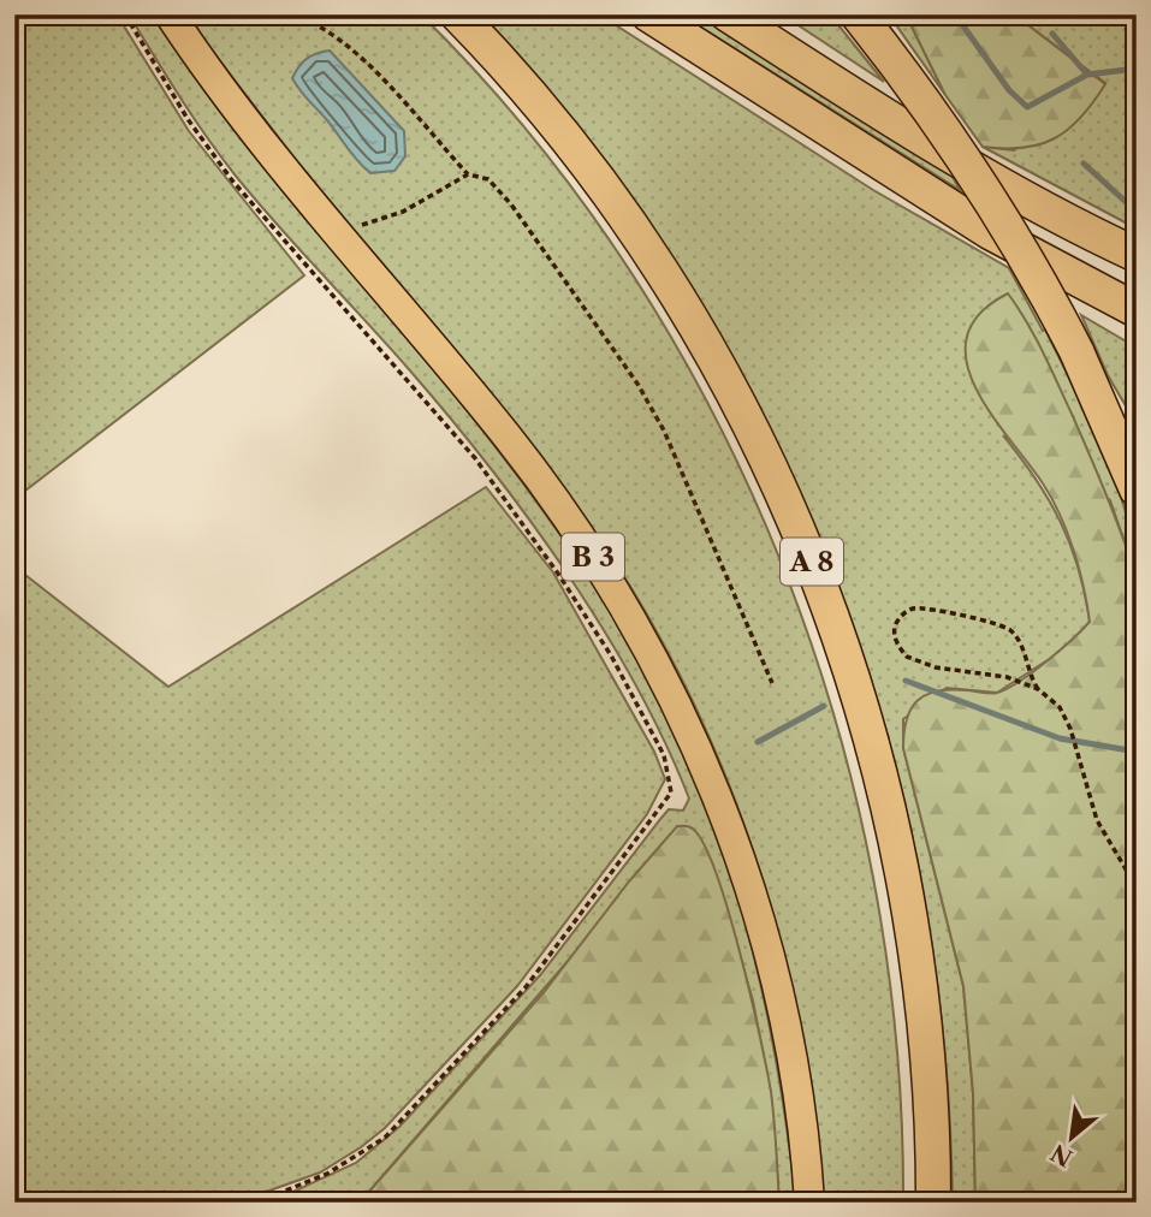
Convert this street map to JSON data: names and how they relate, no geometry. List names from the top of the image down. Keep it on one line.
{"streets":{"highway":["A 8"],"main road":["B 3"]},"north":"bottom left"}
